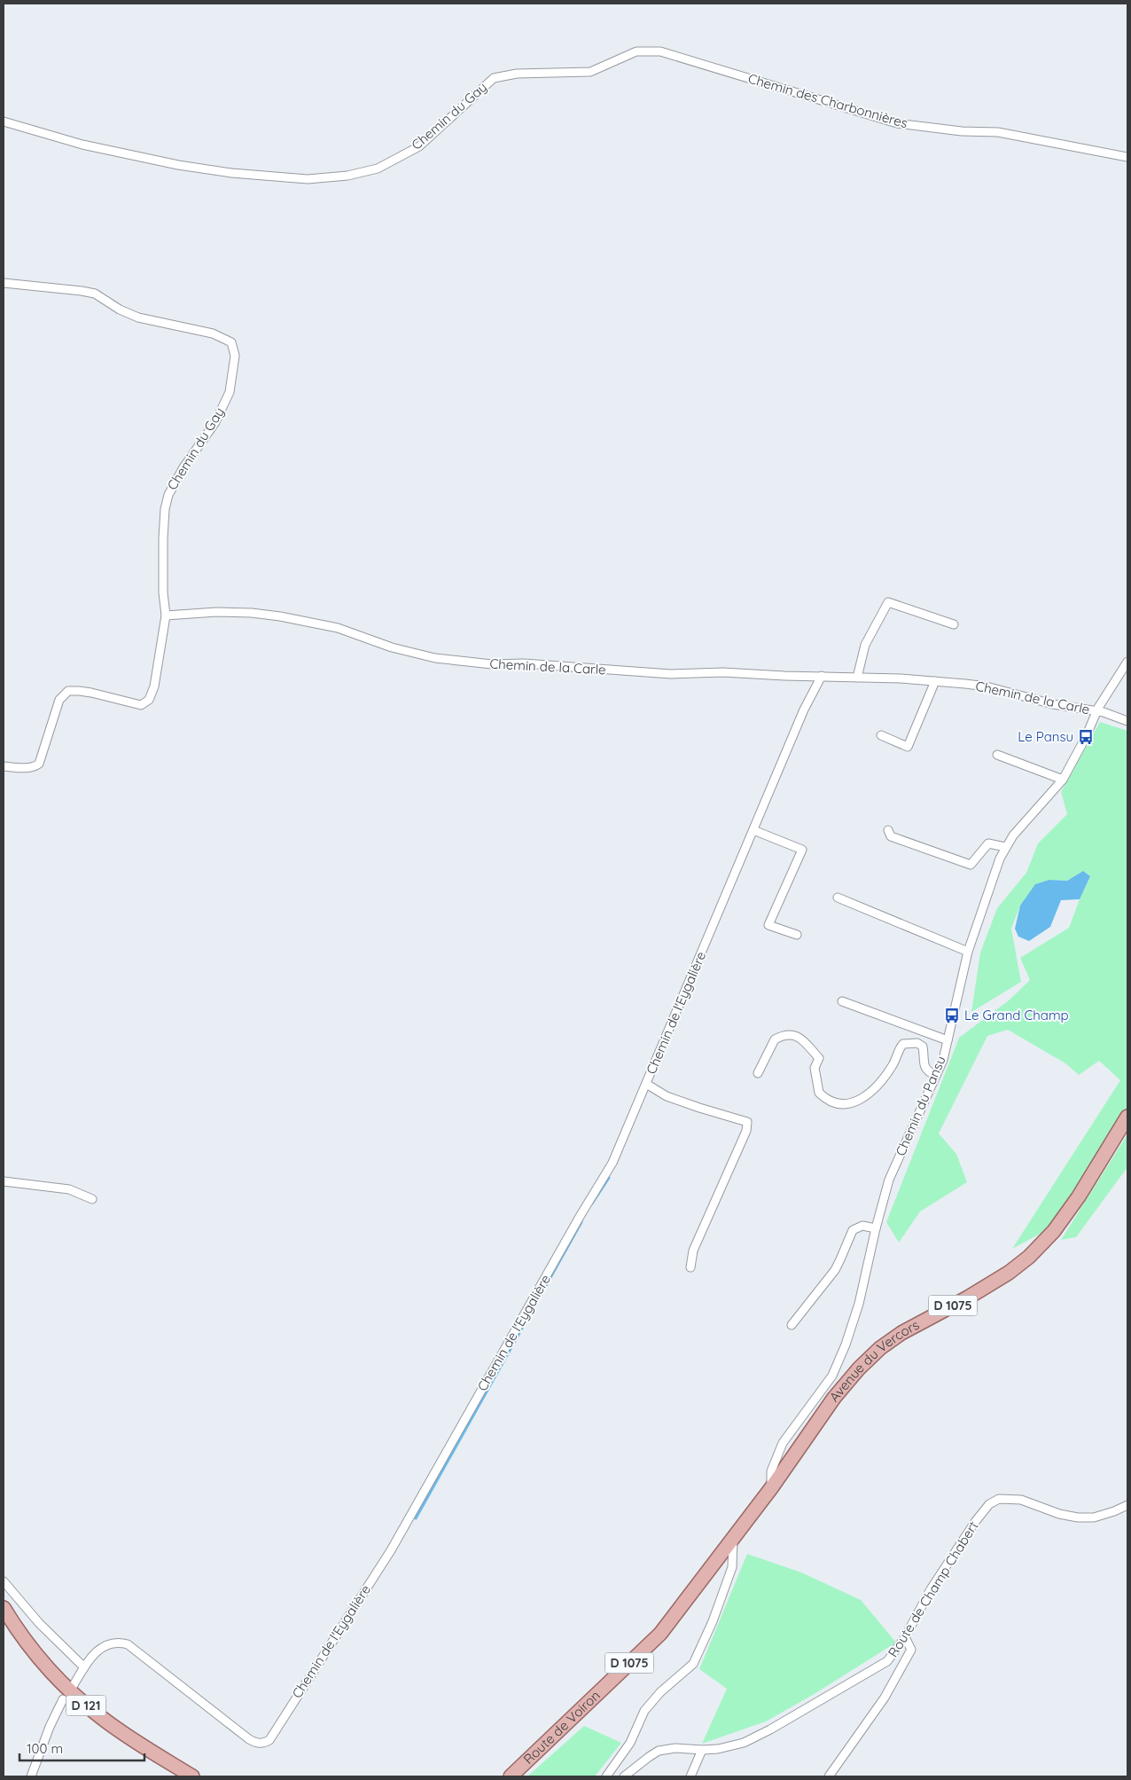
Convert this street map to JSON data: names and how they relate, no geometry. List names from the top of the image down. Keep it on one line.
{"streets":{"main road":["D 1075","Avenue du Vercors","D 121","Route de Voiron"],"street":["Chemin des Charbonnières","Chemin du Gay","Chemin de la Carle","Chemin de l'Eygalière","Chemin du Pansu","Route de Champ Chabert"]},"crossings":[["Chemin des Charbonnières","Chemin du Gay"],["Chemin du Gay","Chemin de la Carle"],["Chemin de la Carle","Chemin de l'Eygalière"],["Chemin de la Carle","Chemin du Pansu"],["Chemin du Pansu","Avenue du Vercors"],["Avenue du Vercors","Route de Voiron"]],"places":{"bus stop":["Le Pansu","Le Grand Champ"]},"scale_bar":"100 m"}
